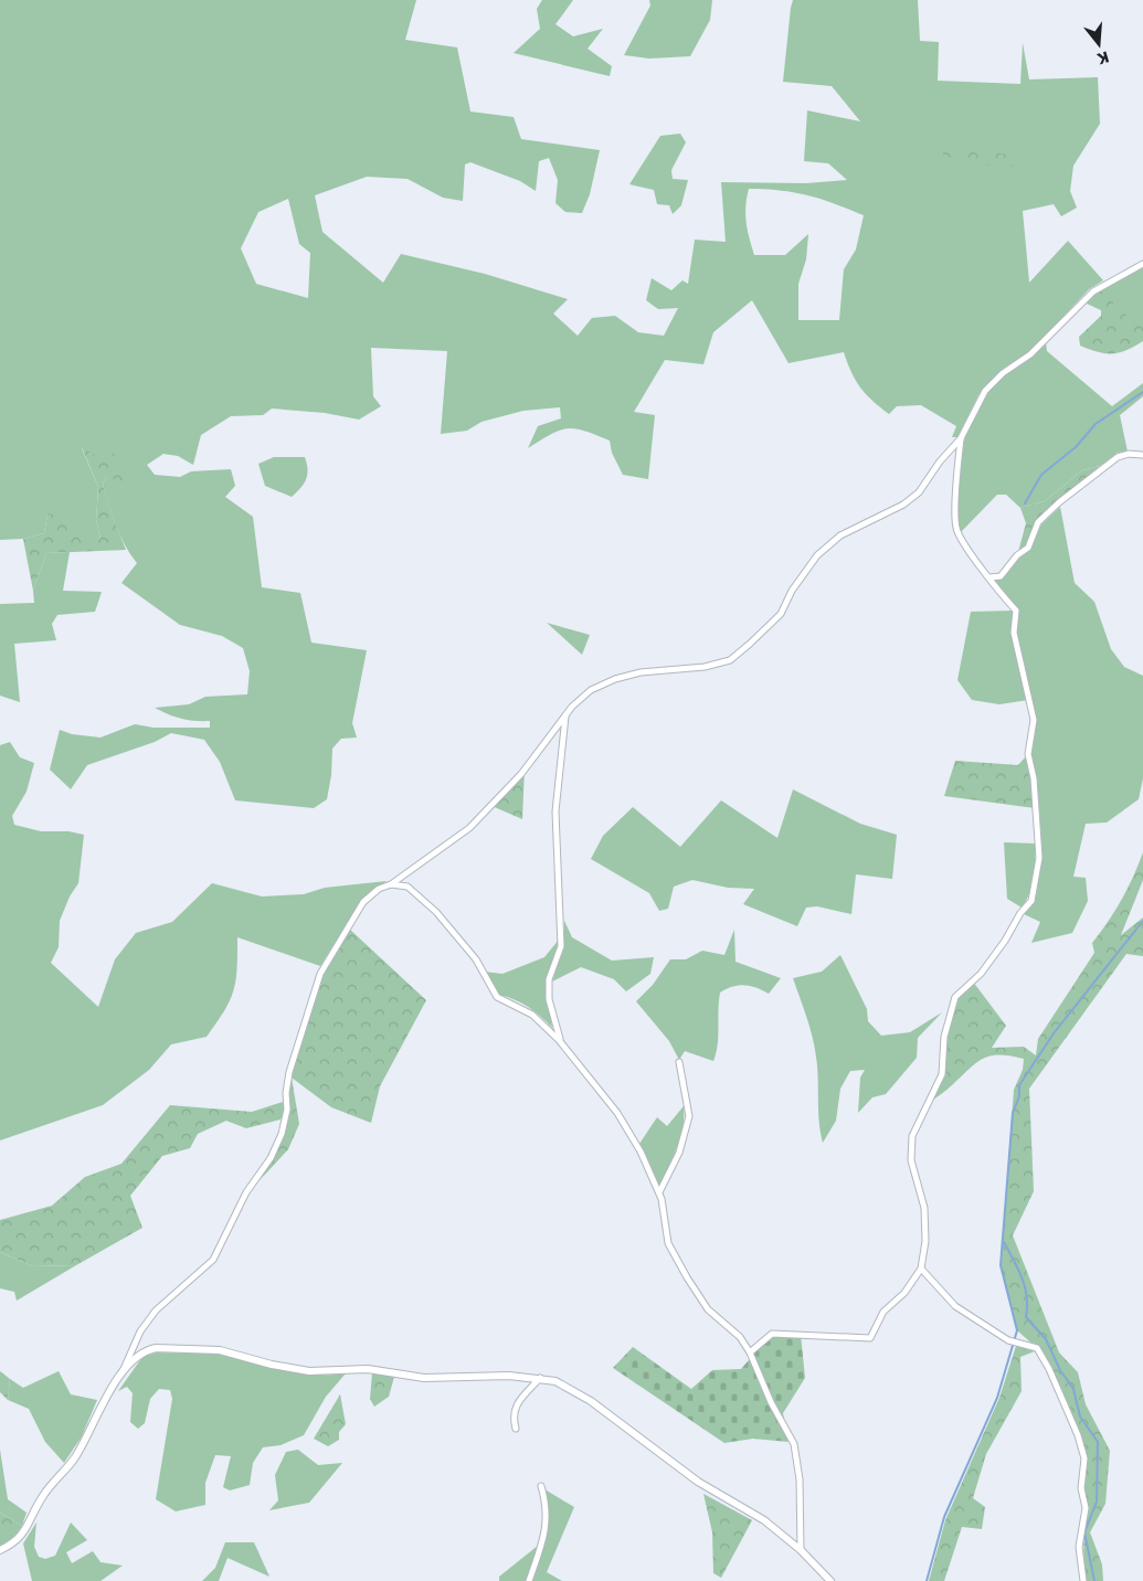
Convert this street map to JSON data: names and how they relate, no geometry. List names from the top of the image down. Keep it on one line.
{"north":"bottom"}
